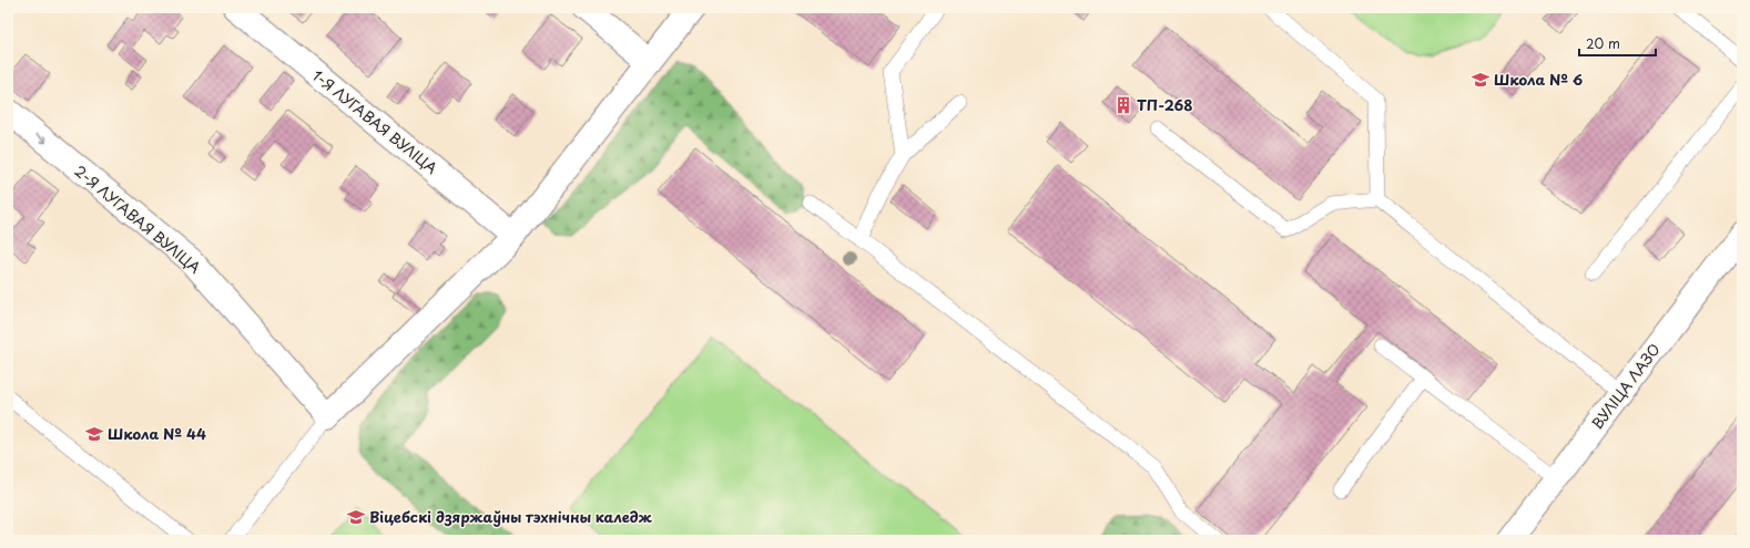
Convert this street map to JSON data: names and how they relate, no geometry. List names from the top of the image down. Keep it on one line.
{"streets":{"street":["1-Я ЛУГАВАЯ ВУЛІЦА","2-Я ЛУГАВАЯ ВУЛІЦА","ВУЛІЦА ЛАЗО"]},"one_way":["2-Я ЛУГАВАЯ ВУЛІЦА"],"places":{"school or university":["Школа № 6","Школа № 44","Віцебскі дзяржаўны тэхнічны каледж"],"building":["ТП-268"]},"scale_bar":"20 m"}
